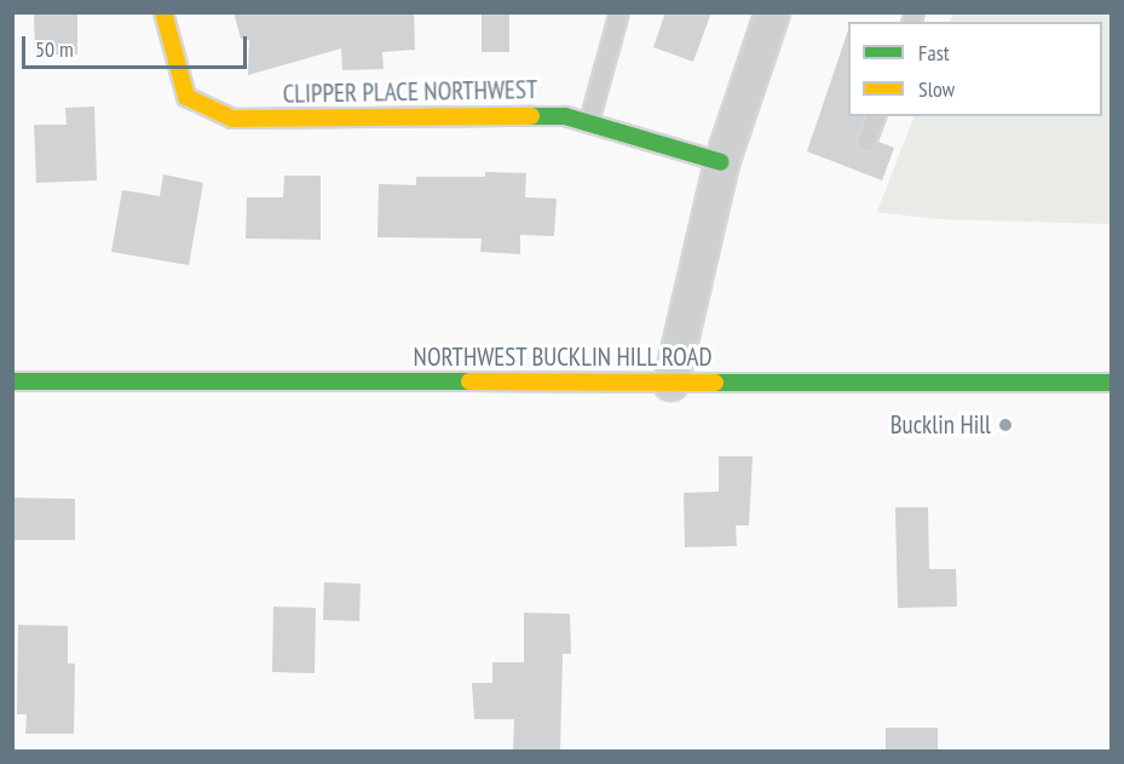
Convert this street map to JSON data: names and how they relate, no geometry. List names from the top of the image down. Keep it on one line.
{"streets":{"main road":["CLIPPER PLACE NORTHWEST","NORTHWEST BUCKLIN HILL ROAD"]},"places":["Bucklin Hill"],"legend":["Fast","Slow"],"scale_bar":"50 m"}
